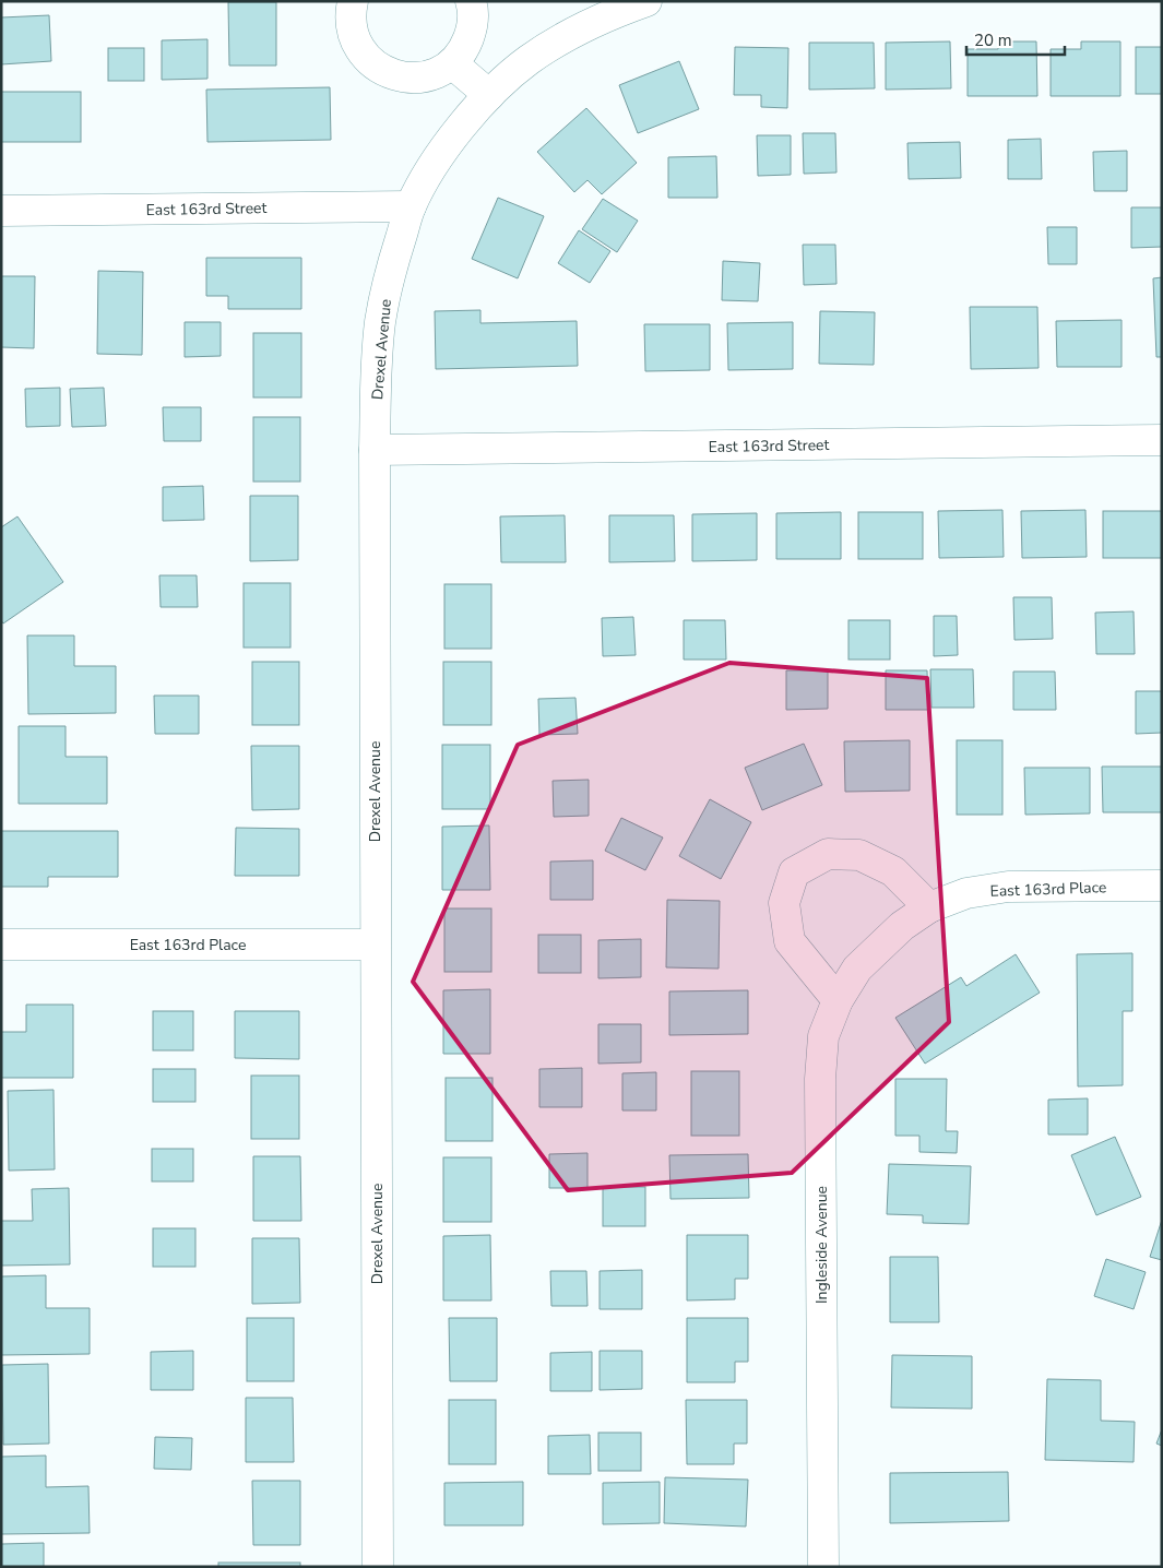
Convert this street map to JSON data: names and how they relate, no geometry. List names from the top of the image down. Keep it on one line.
{"streets":{"street":["East 163rd Street","Drexel Avenue","East 163rd Place","Ingleside Avenue"]},"crossings":[["East 163rd Street","Drexel Avenue"],["Drexel Avenue","East 163rd Place"],["East 163rd Place","Ingleside Avenue"]],"scale_bar":"20 m"}
